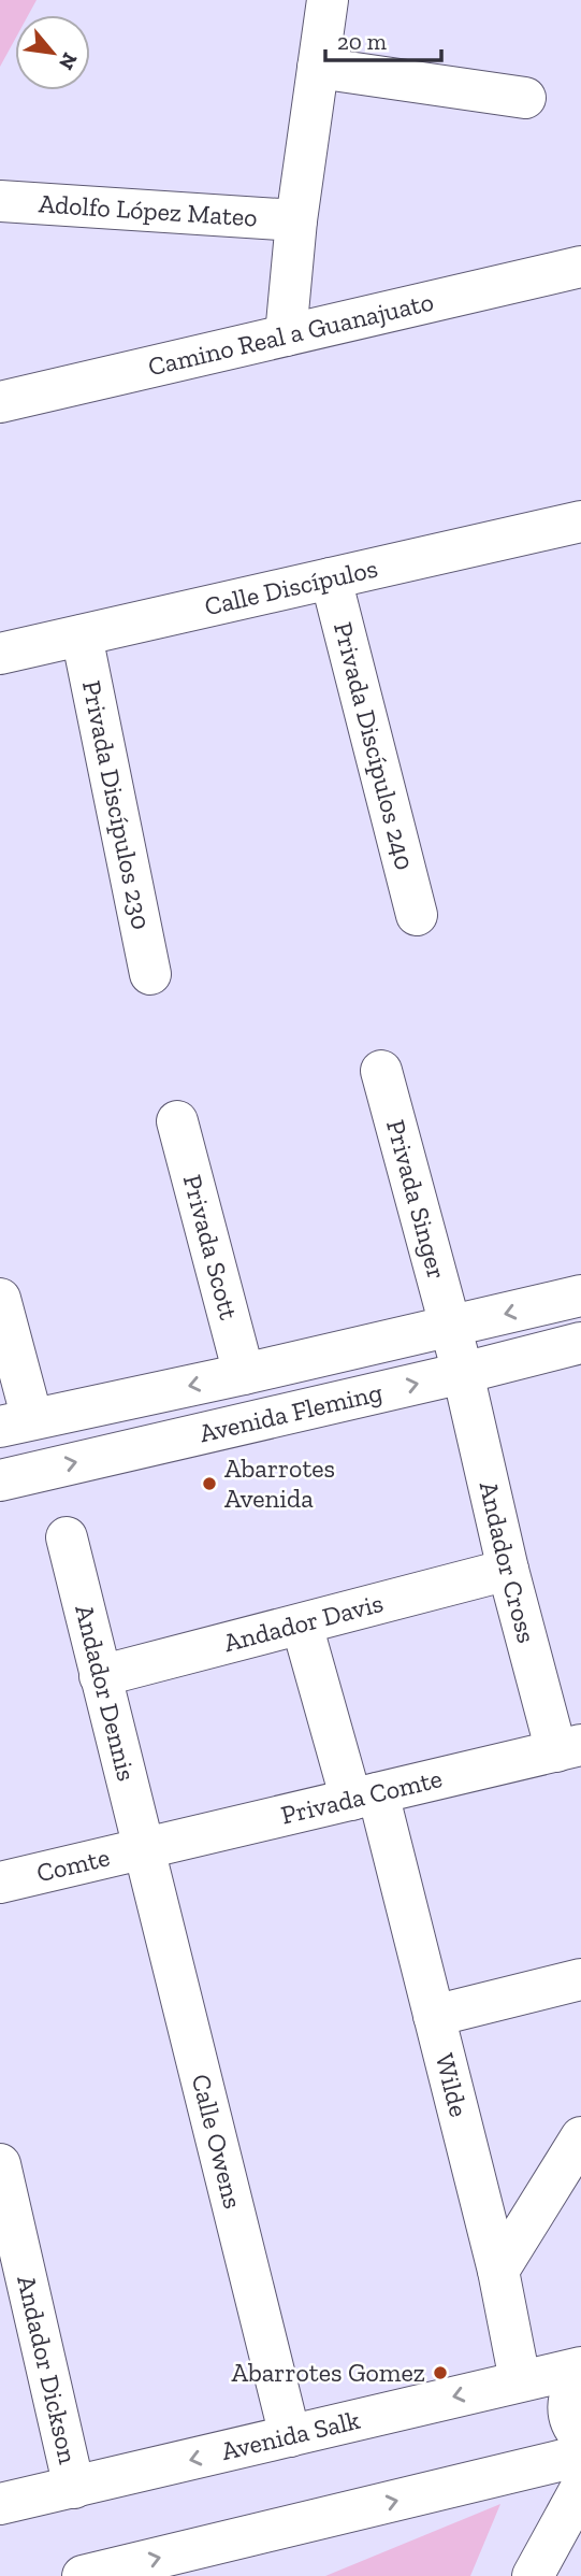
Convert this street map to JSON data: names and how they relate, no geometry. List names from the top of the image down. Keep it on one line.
{"streets":{"street":["Adolfo López Mateo","Camino Real a Guanajuato","Calle Discípulos","Privada Discípulos 240","Privada Discípulos 230","Privada Singer","Privada Scott","Avenida Fleming","Andador Cross","Andador Davis","Andador Dennis","Privada Comte","Comte","Wilde","Calle Owens","Andador Dickson","Avenida Salk"]},"crossings":[["Calle Discípulos","Privada Discípulos 240"],["Calle Discípulos","Privada Discípulos 230"],["Privada Singer","Avenida Fleming"],["Privada Singer","Andador Cross"],["Privada Scott","Avenida Fleming"],["Avenida Fleming","Andador Cross"],["Andador Cross","Andador Davis"],["Andador Cross","Privada Comte"],["Andador Davis","Andador Dennis"],["Andador Davis","Wilde"],["Andador Dennis","Privada Comte"],["Andador Dennis","Comte"],["Andador Dennis","Calle Owens"],["Privada Comte","Comte"],["Privada Comte","Wilde"],["Privada Comte","Calle Owens"],["Comte","Calle Owens"],["Wilde","Avenida Salk"],["Calle Owens","Avenida Salk"],["Andador Dickson","Avenida Salk"]],"places":["Abarrotes Avenida","Abarrotes Gomez"],"scale_bar":"20 m","north":"bottom right"}
